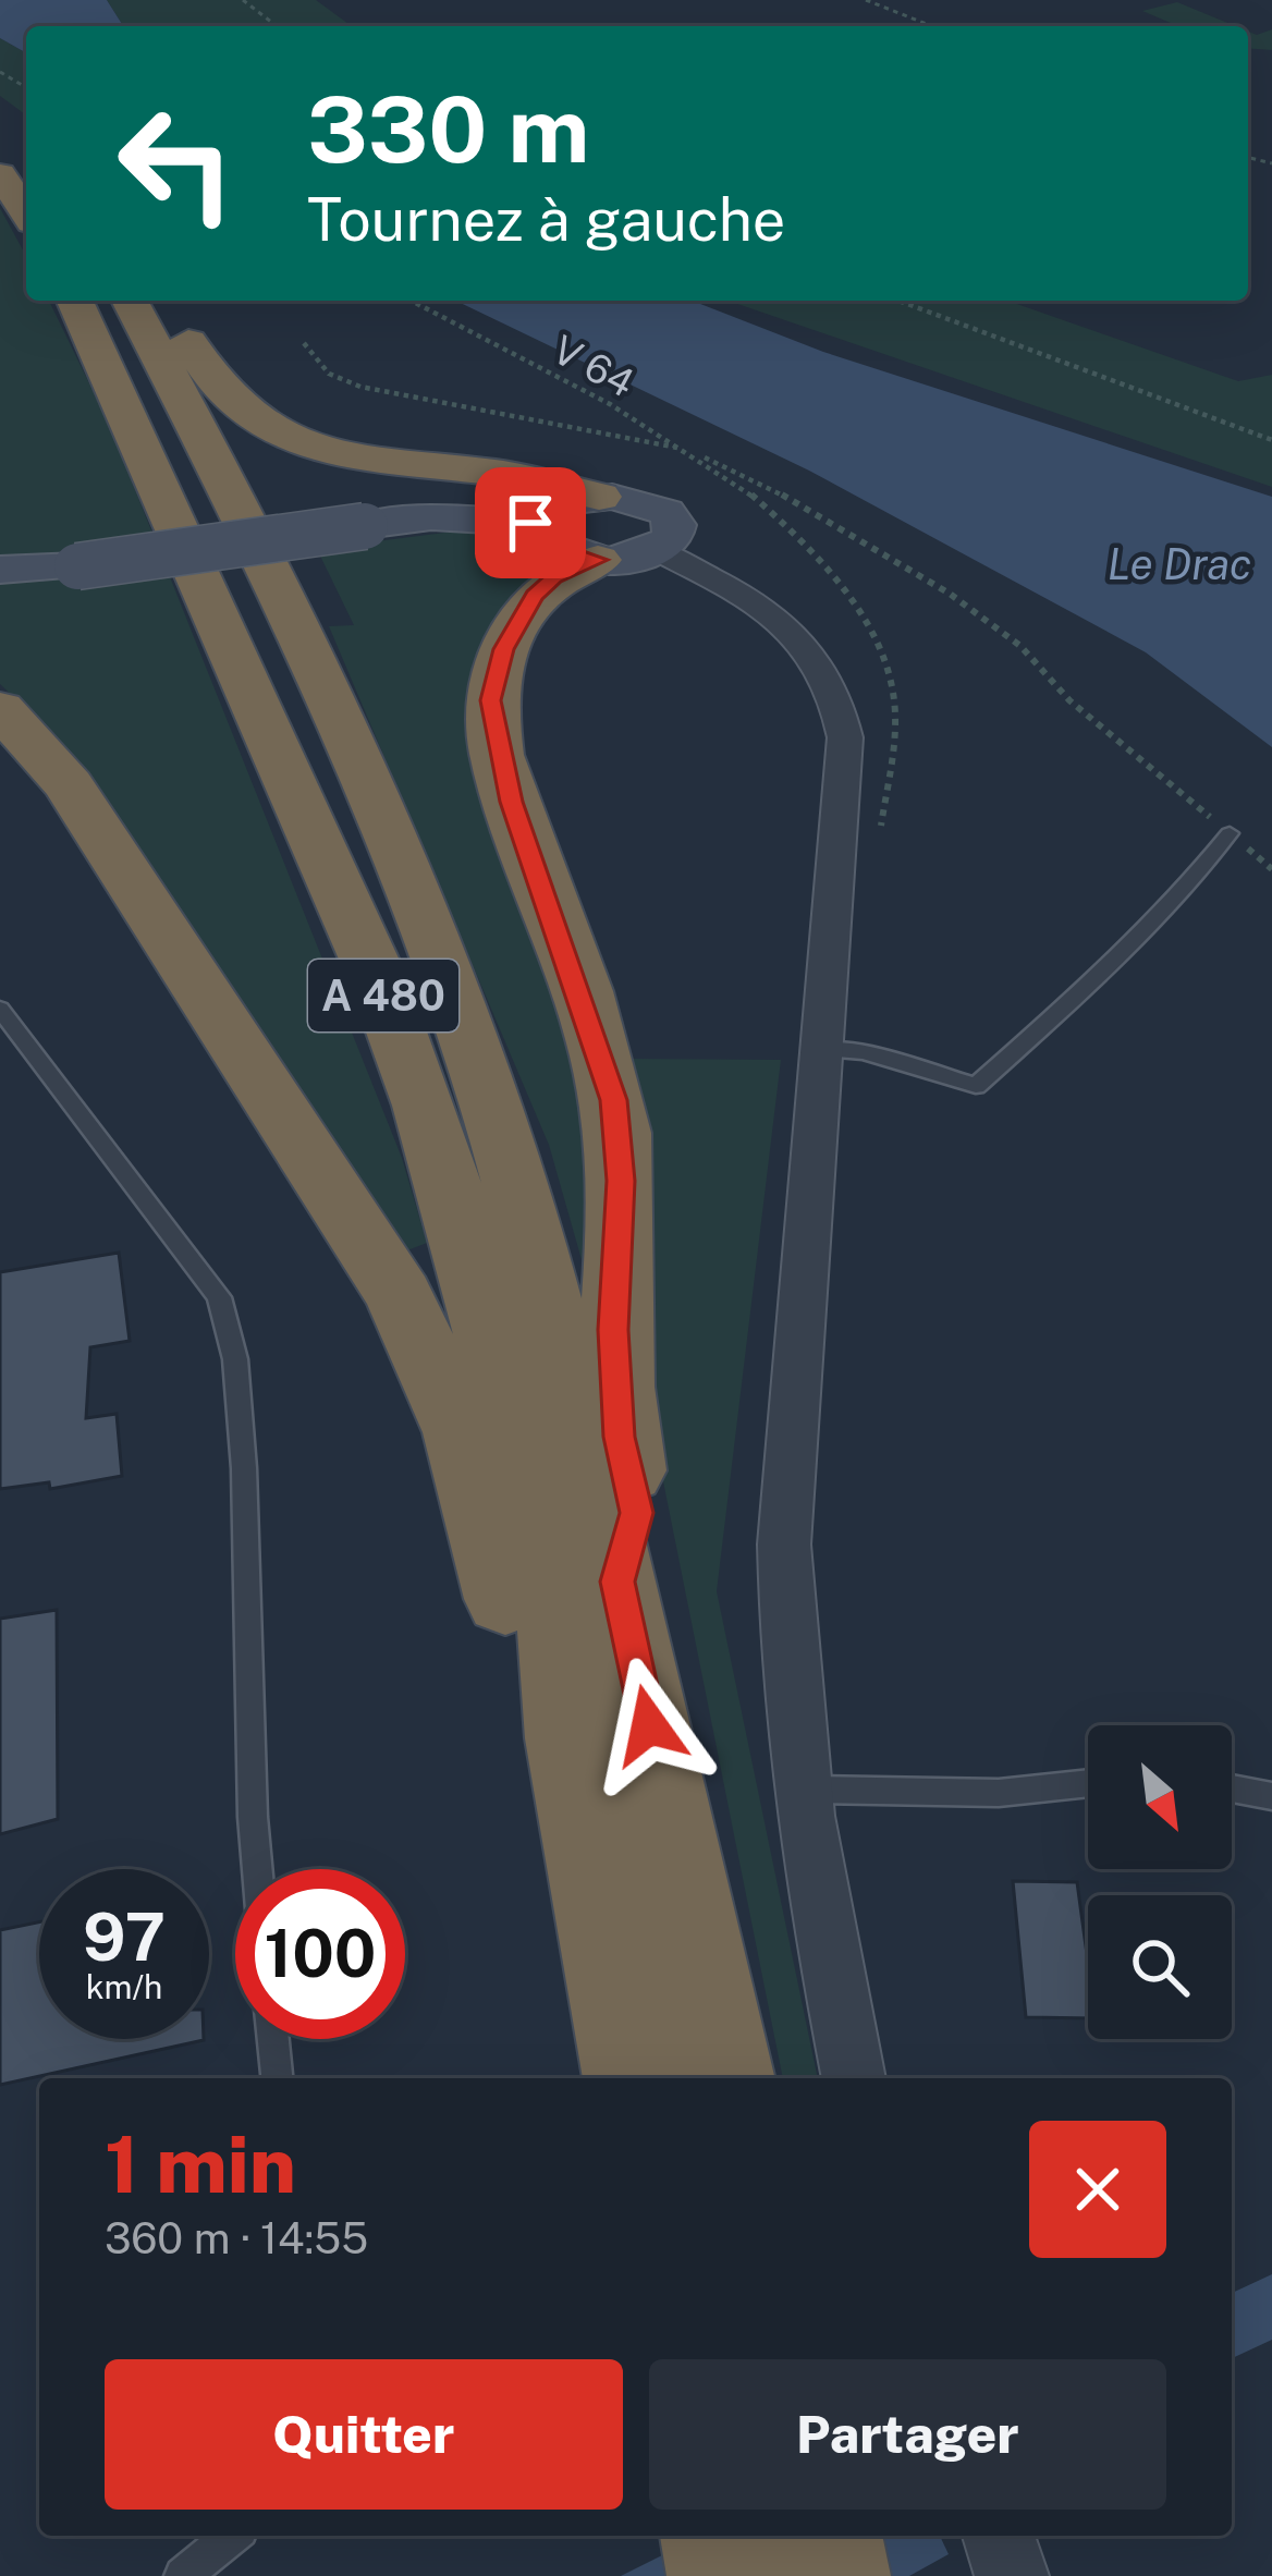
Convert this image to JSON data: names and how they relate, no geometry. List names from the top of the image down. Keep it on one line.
{"streets":{"highway":["A 480"],"path":["V 64"]},"water":["Le Drac"],"north":"bottom right","page":{"turn":["330 m","Tournez à gauche"],"speed":"97 km/h","limit":"100","heading":["1 min","360 m · 14:55"],"buttons":["Quitter","Partager"]}}
